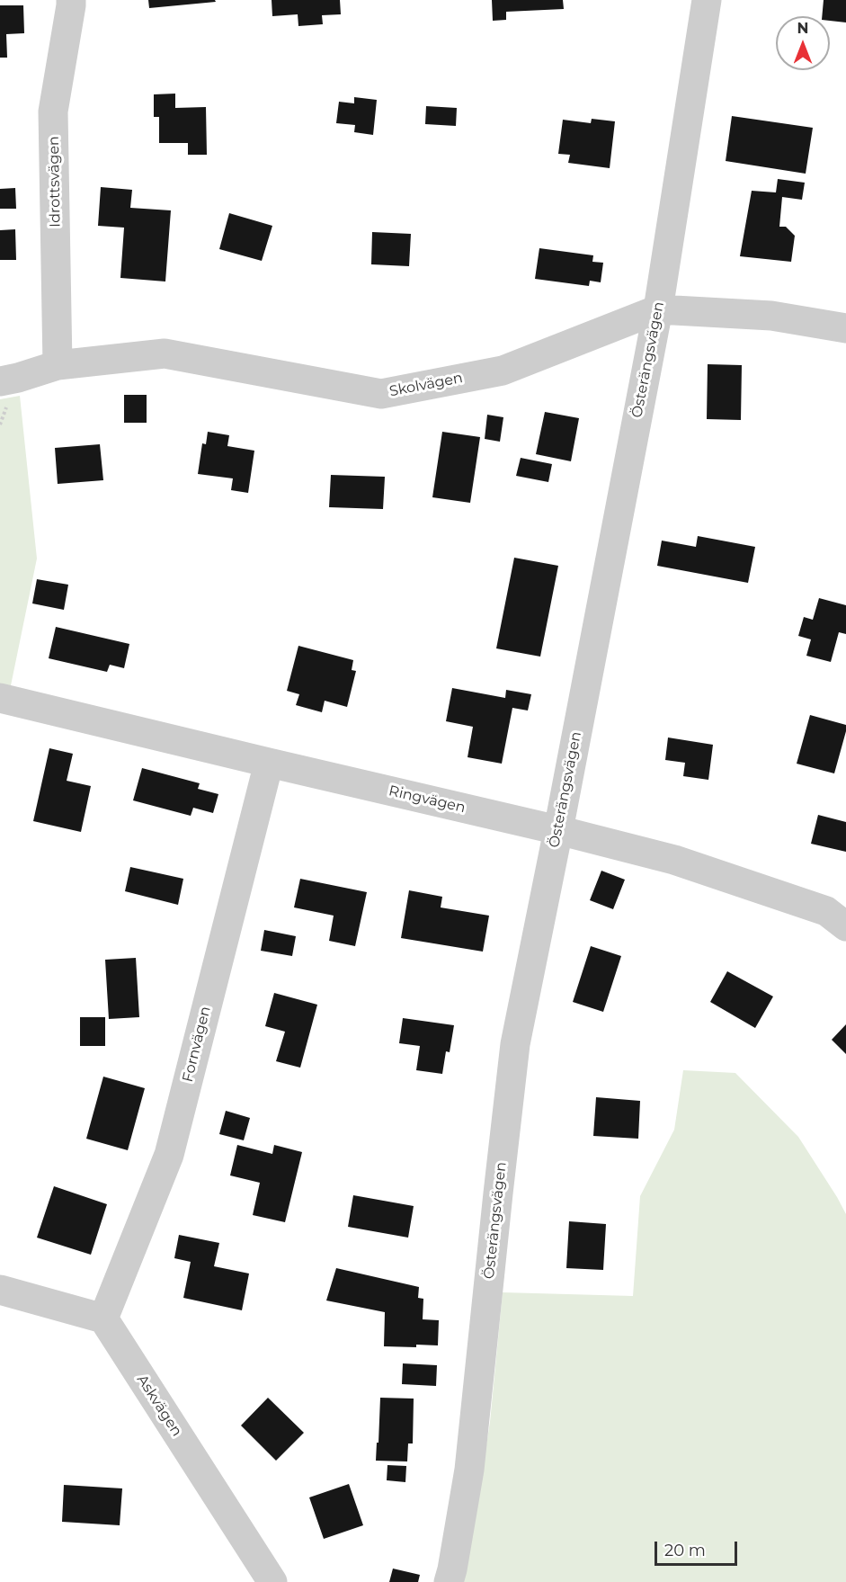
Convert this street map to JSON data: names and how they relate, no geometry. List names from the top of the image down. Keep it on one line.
{"streets":{"street":["Idrottsvägen","Österängsvägen","Skolvägen","Ringvägen","Fornvägen","Askvägen"]},"crossings":[["Idrottsvägen","Skolvägen"],["Österängsvägen","Skolvägen"],["Österängsvägen","Ringvägen"],["Ringvägen","Fornvägen"],["Fornvägen","Askvägen"]],"scale_bar":"20 m","north":"top"}
